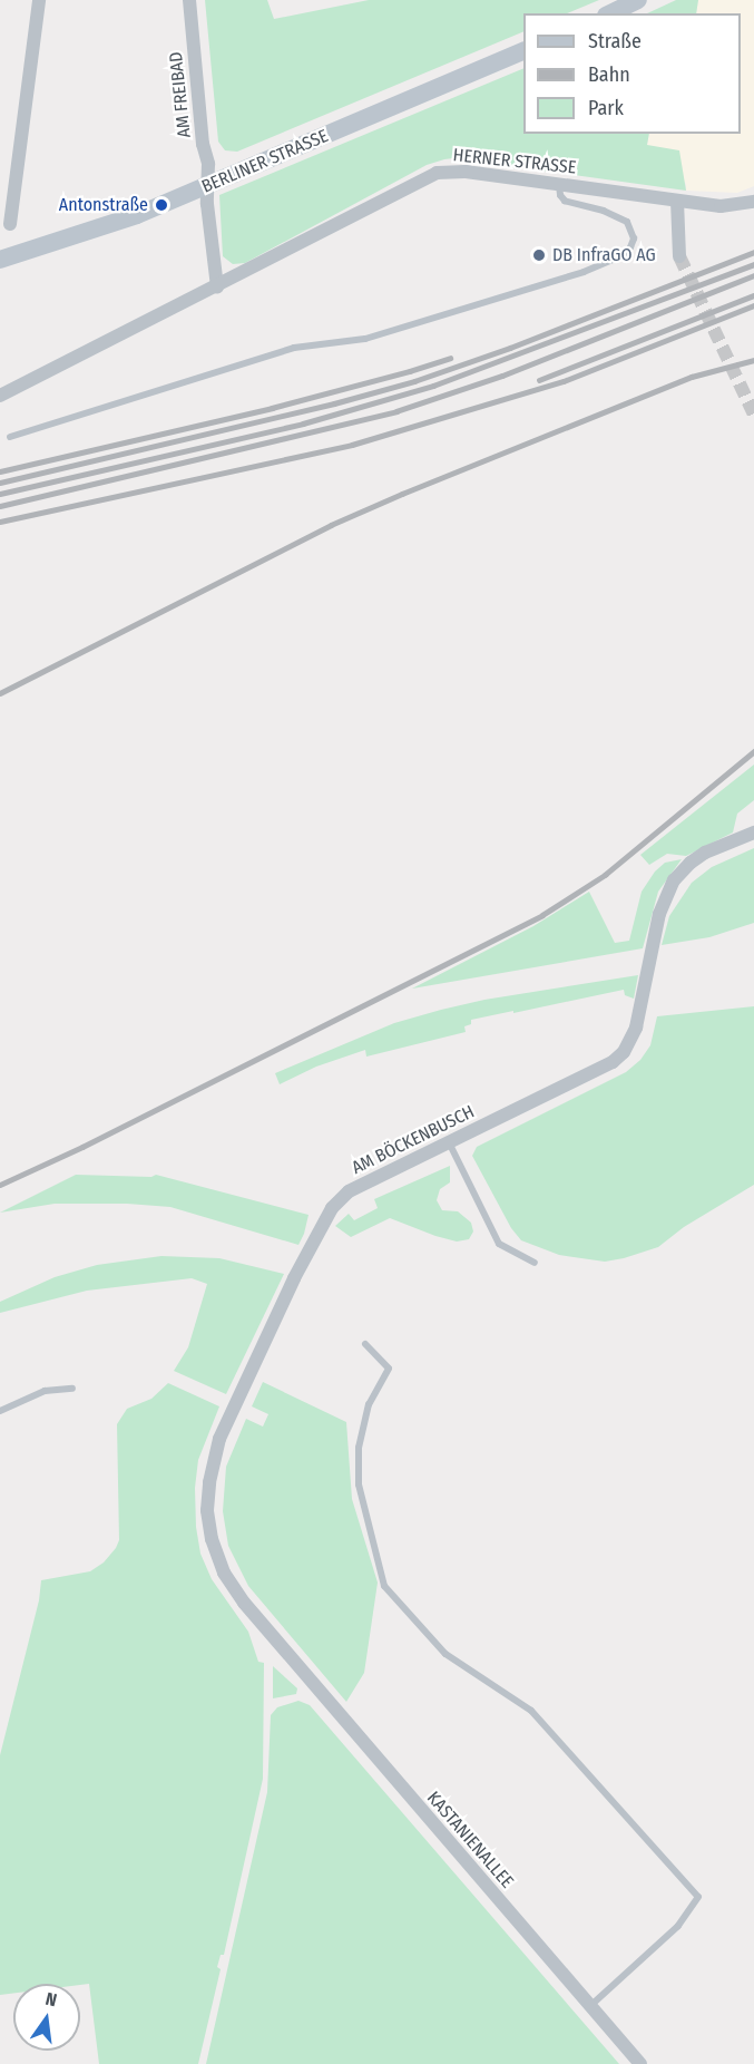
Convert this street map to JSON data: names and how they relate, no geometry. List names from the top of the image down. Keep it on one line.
{"streets":{"main road":["BERLINER STRASSE"],"street":["AM FREIBAD","HERNER STRASSE","AM BÖCKENBUSCH","KASTANIENALLEE"]},"crossings":[["AM FREIBAD","BERLINER STRASSE"],["AM BÖCKENBUSCH","KASTANIENALLEE"]],"places":["Antonstraße","DB InfraGO AG"],"legend":["Straße","Bahn","Park"],"north":"top"}
